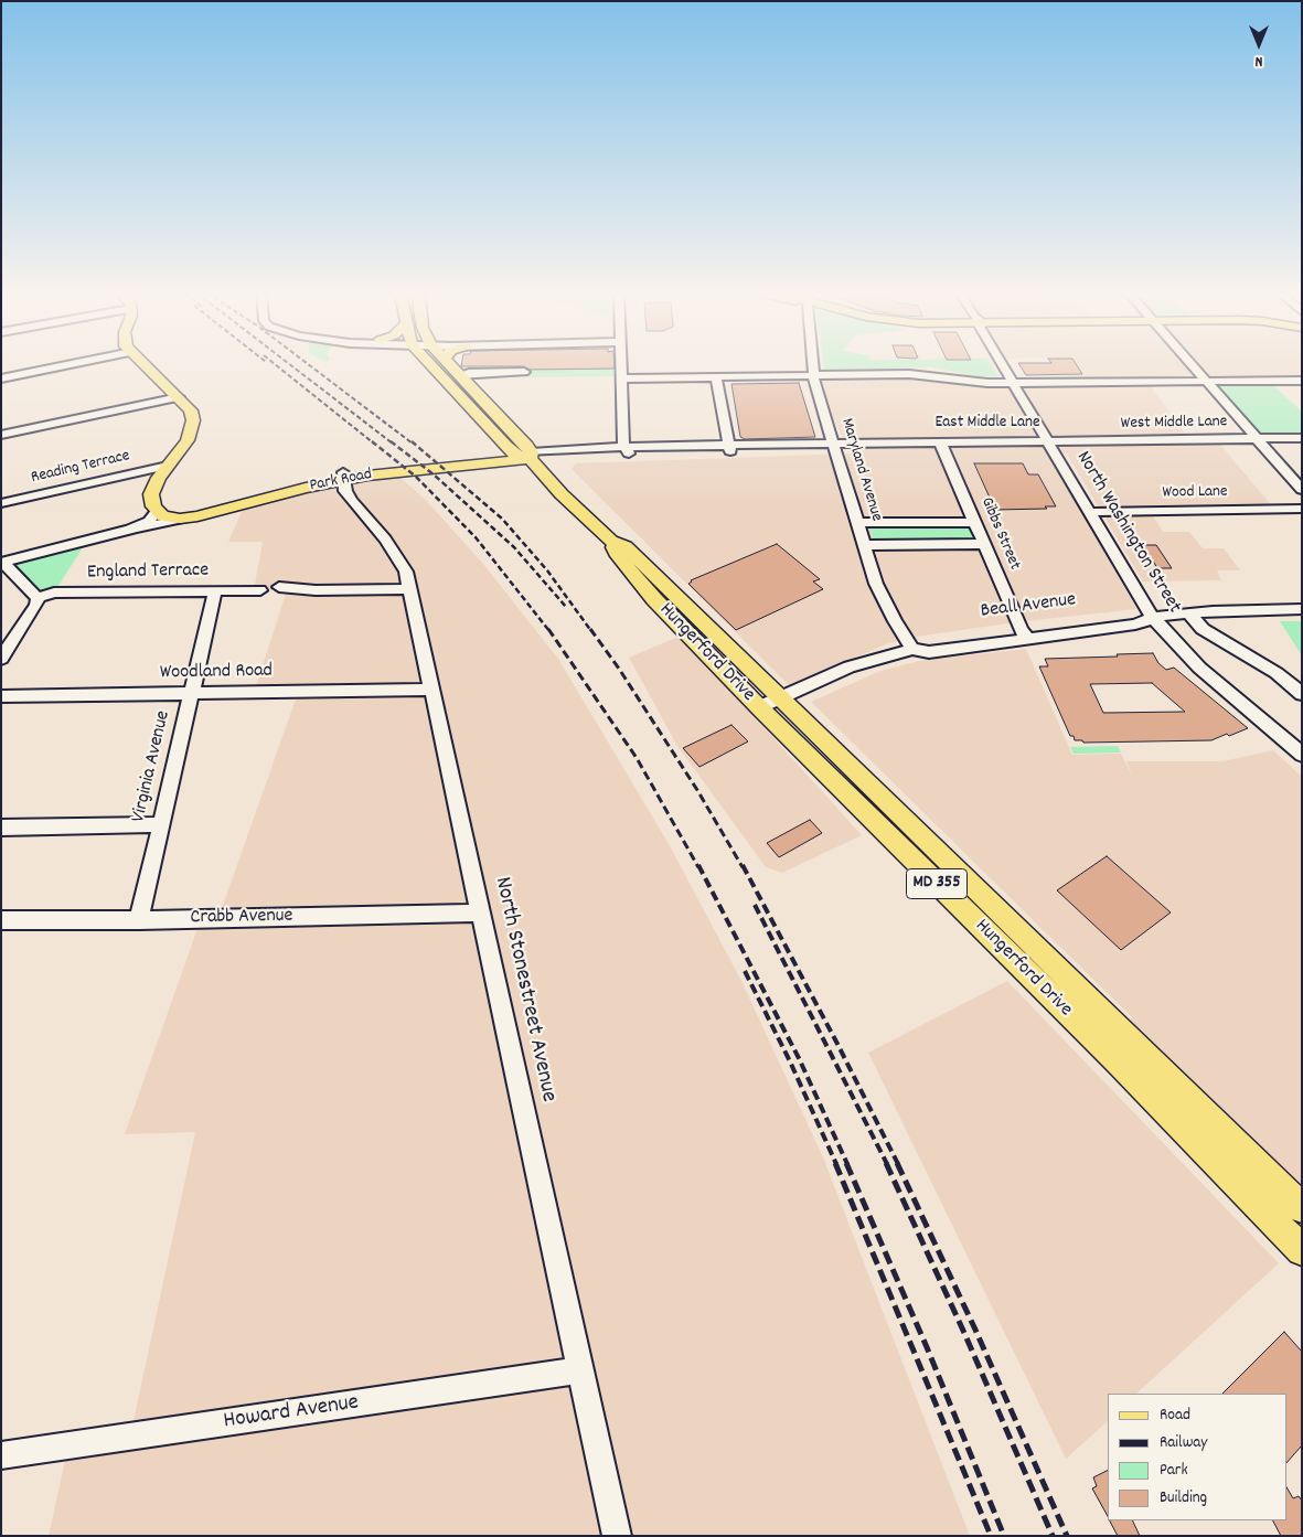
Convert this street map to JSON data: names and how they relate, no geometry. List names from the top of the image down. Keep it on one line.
{"streets":{"main road":["Park Road","Hungerford Drive","MD 355"],"street":["East Middle Lane","West Middle Lane","Reading Terrace","Maryland Avenue","Wood Lane","North Washington Street","Gibbs Street","England Terrace","Beall Avenue","Woodland Road","Virginia Avenue","Crabb Avenue","North Stonestreet Avenue","Howard Avenue"]},"crossings":[["East Middle Lane","West Middle Lane"],["East Middle Lane","Maryland Avenue"],["East Middle Lane","Park Road"],["East Middle Lane","North Washington Street"],["East Middle Lane","Gibbs Street"],["East Middle Lane","Hungerford Drive"],["East Middle Lane","MD 355"],["West Middle Lane","North Washington Street"],["Maryland Avenue","Beall Avenue"],["Park Road","Hungerford Drive"],["Park Road","MD 355"],["Park Road","North Stonestreet Avenue"],["Wood Lane","North Washington Street"],["North Washington Street","Beall Avenue"],["Gibbs Street","Beall Avenue"],["England Terrace","Virginia Avenue"],["Beall Avenue","Hungerford Drive"],["Hungerford Drive","MD 355"],["Woodland Road","Virginia Avenue"],["Woodland Road","North Stonestreet Avenue"],["Virginia Avenue","Crabb Avenue"],["Crabb Avenue","North Stonestreet Avenue"],["North Stonestreet Avenue","Howard Avenue"]],"legend":["Road","Railway","Park","Building"],"north":"bottom"}
